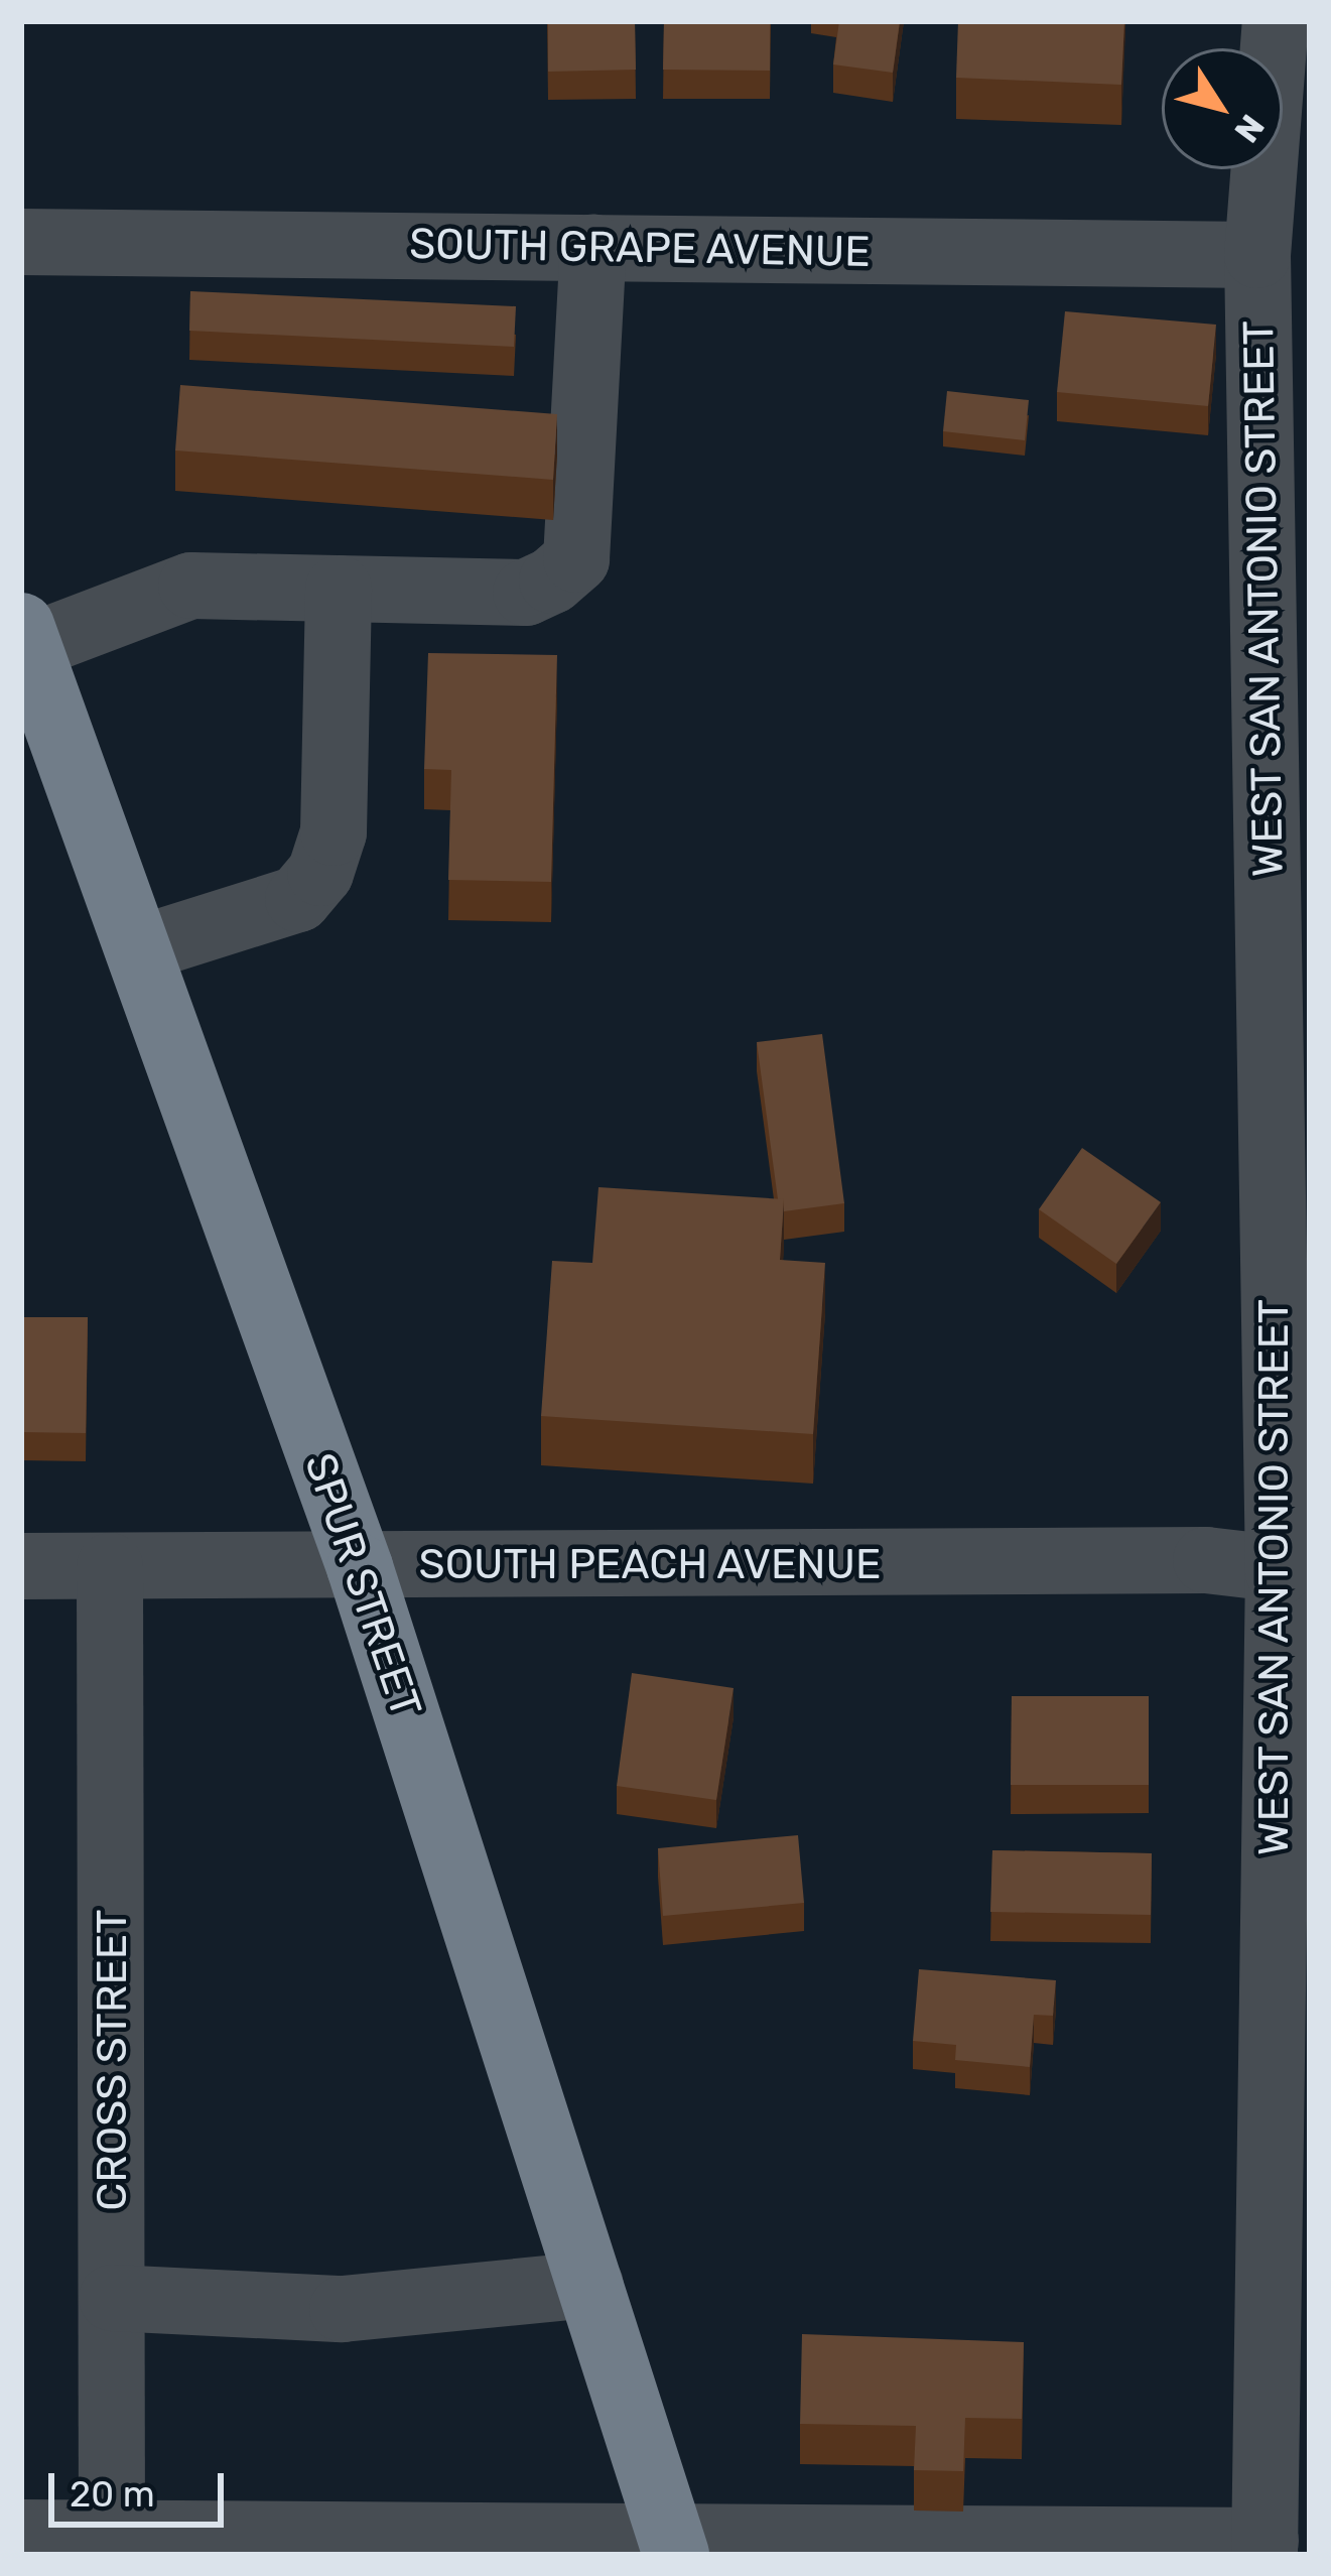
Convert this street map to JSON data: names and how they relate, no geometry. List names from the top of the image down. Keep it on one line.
{"streets":{"main road":["SPUR STREET"],"street":["SOUTH GRAPE AVENUE","WEST SAN ANTONIO STREET","SOUTH PEACH AVENUE","CROSS STREET"]},"crossings":[["SOUTH GRAPE AVENUE","WEST SAN ANTONIO STREET"],["WEST SAN ANTONIO STREET","SOUTH PEACH AVENUE"],["SOUTH PEACH AVENUE","SPUR STREET"],["SOUTH PEACH AVENUE","CROSS STREET"]],"scale_bar":"20 m","north":"bottom right"}
